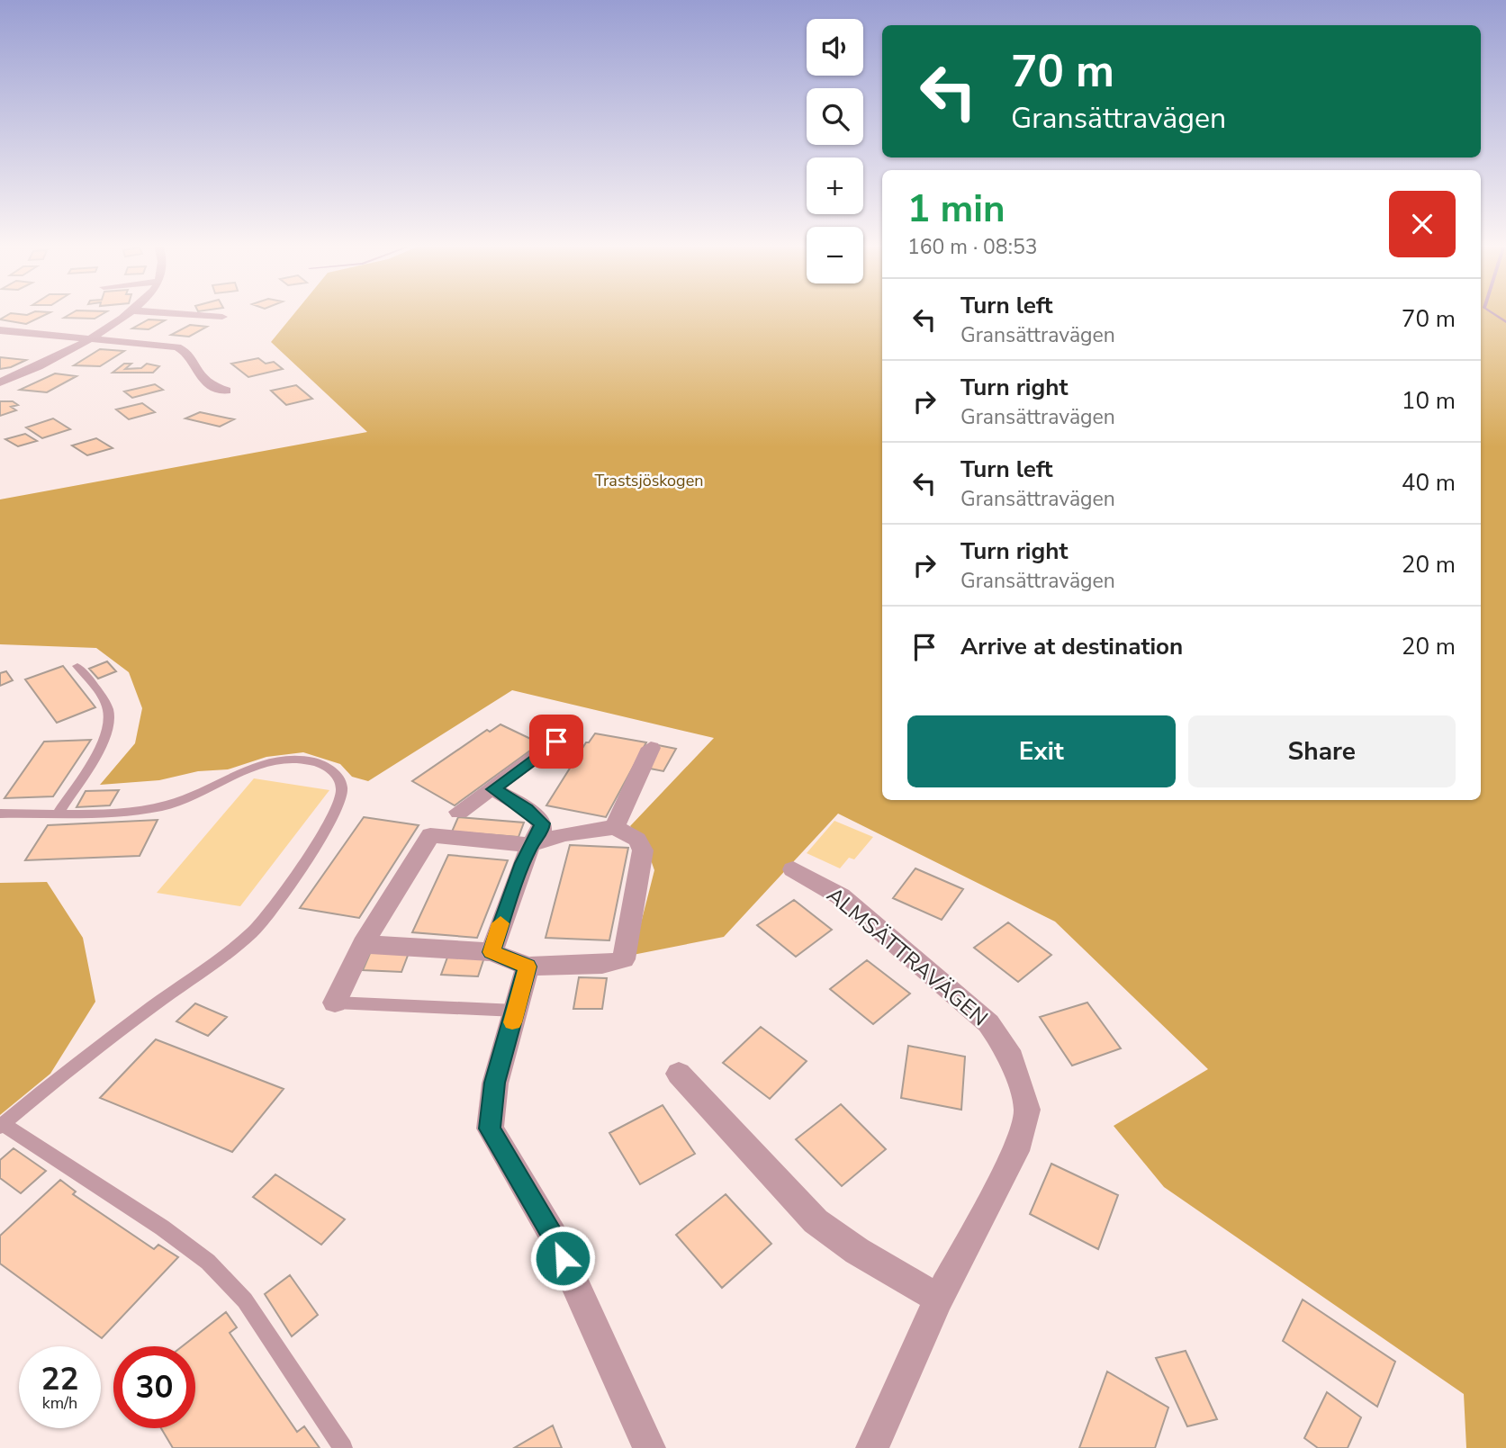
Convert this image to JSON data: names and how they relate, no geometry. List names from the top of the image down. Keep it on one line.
{"streets":{"street":["ALMSÄTTRAVÄGEN"]},"parks":["Trastsjöskogen"],"page":{"map_buttons":["+","−"],"turn":["70 m","Gransättravägen"],"heading":["1 min","160 m · 08:53"],"list":[{"name":"Turn left","note":"Gransättravägen","value":"70 m"},{"name":"Turn right","note":"Gransättravägen","value":"10 m"},{"name":"Turn left","note":"Gransättravägen","value":"40 m"},{"name":"Turn right","note":"Gransättravägen","value":"20 m"},{"name":"Arrive at destination","value":"20 m"}],"buttons":["Exit","Share"],"speed":"22 km/h","limit":"30"}}
